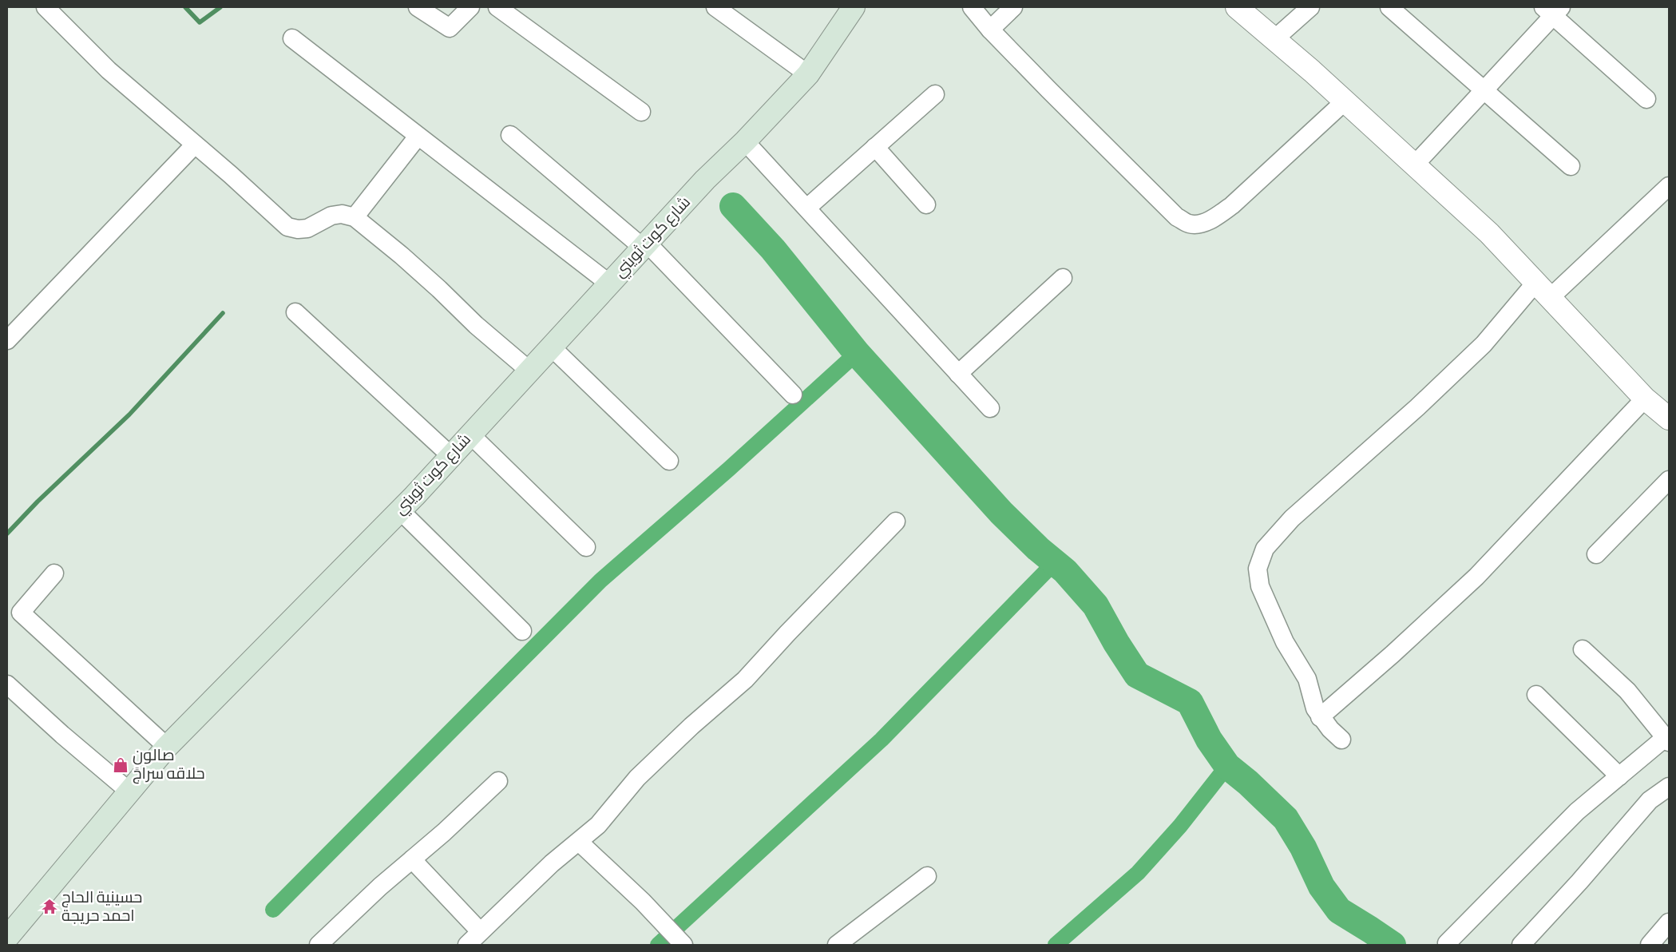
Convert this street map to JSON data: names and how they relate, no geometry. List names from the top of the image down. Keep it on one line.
{"streets":{"main road":["شارع كوت ثويني"]},"places":{"shop":["صالون حلاقه سراجً"],"temple":["حسينية الحاج احمد حريجة"]}}
